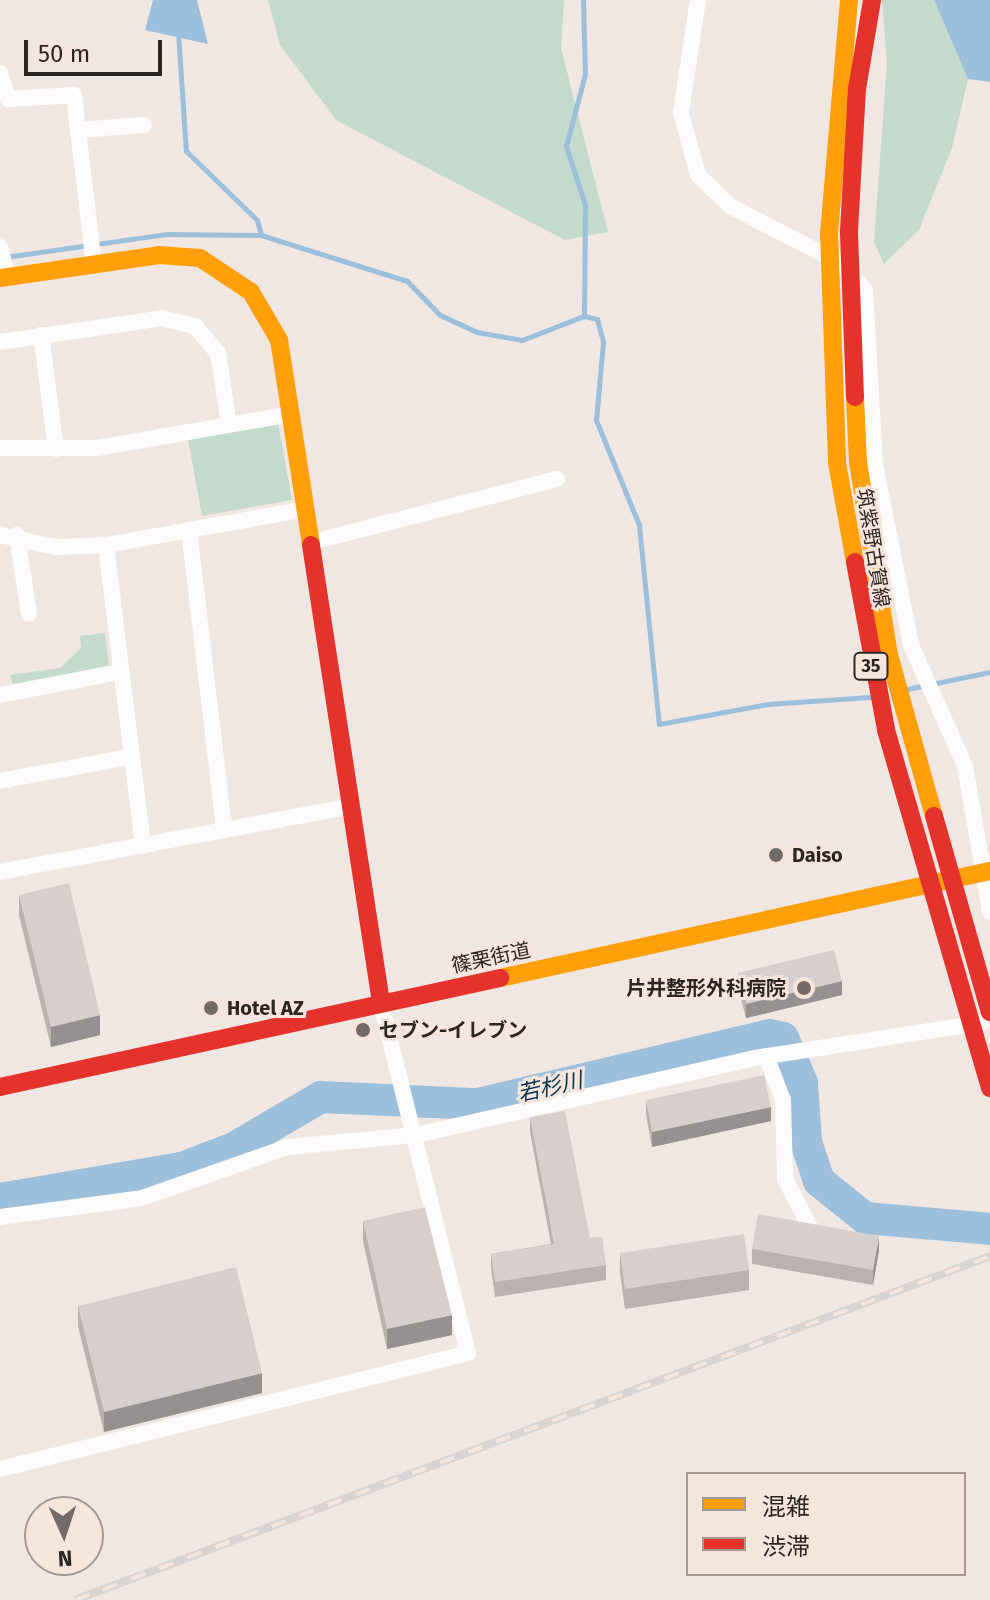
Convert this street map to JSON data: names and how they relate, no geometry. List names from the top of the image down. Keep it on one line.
{"streets":{"main road":["筑紫野古賀線","35","篠栗街道"]},"water":["若杉川"],"places":["Daiso","片井整形外科病院","Hotel AZ","セブン-イレブン"],"legend":["混雑","渋滞"],"scale_bar":"50 m","north":"bottom"}
